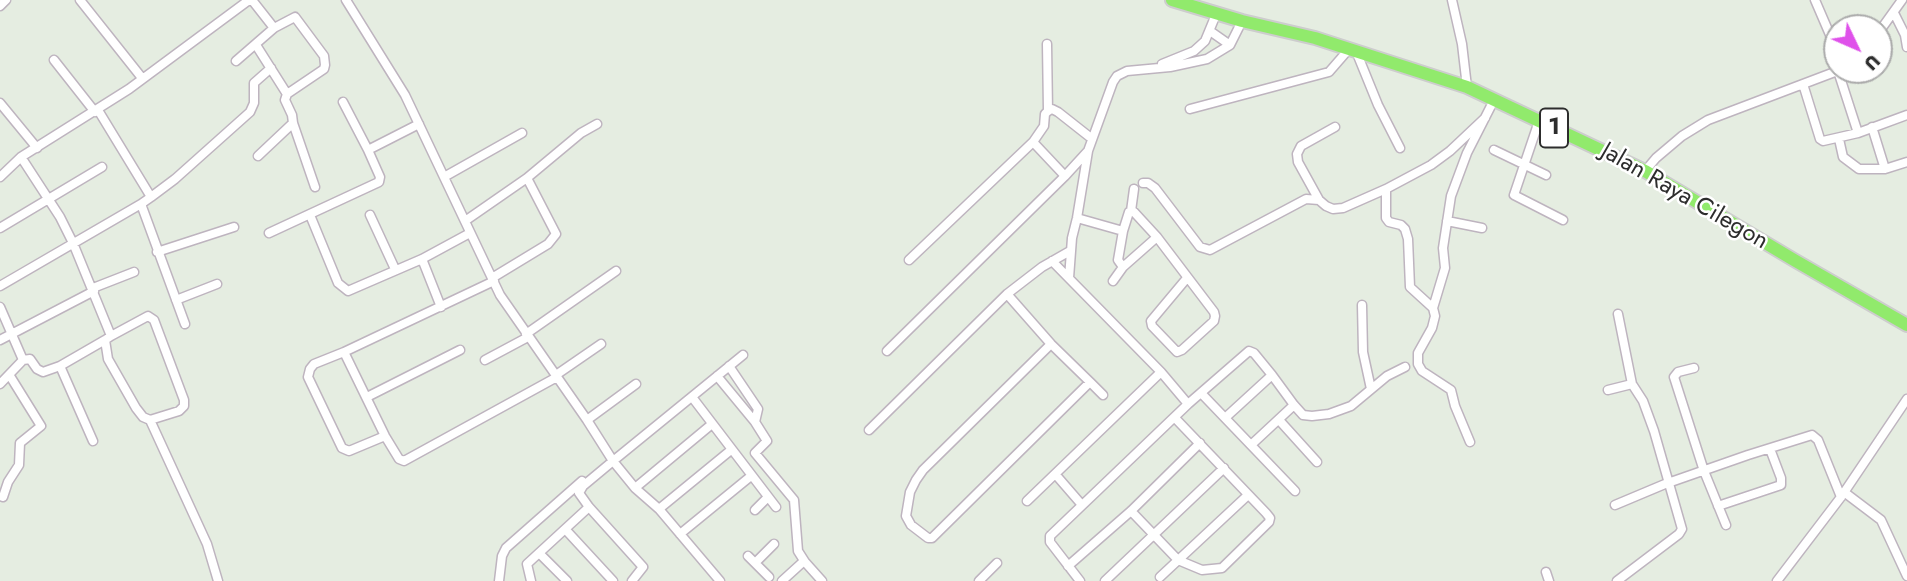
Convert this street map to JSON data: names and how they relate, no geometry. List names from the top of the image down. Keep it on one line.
{"streets":{"highway":["1","Jalan Raya Cilegon"]},"north":"bottom right"}
